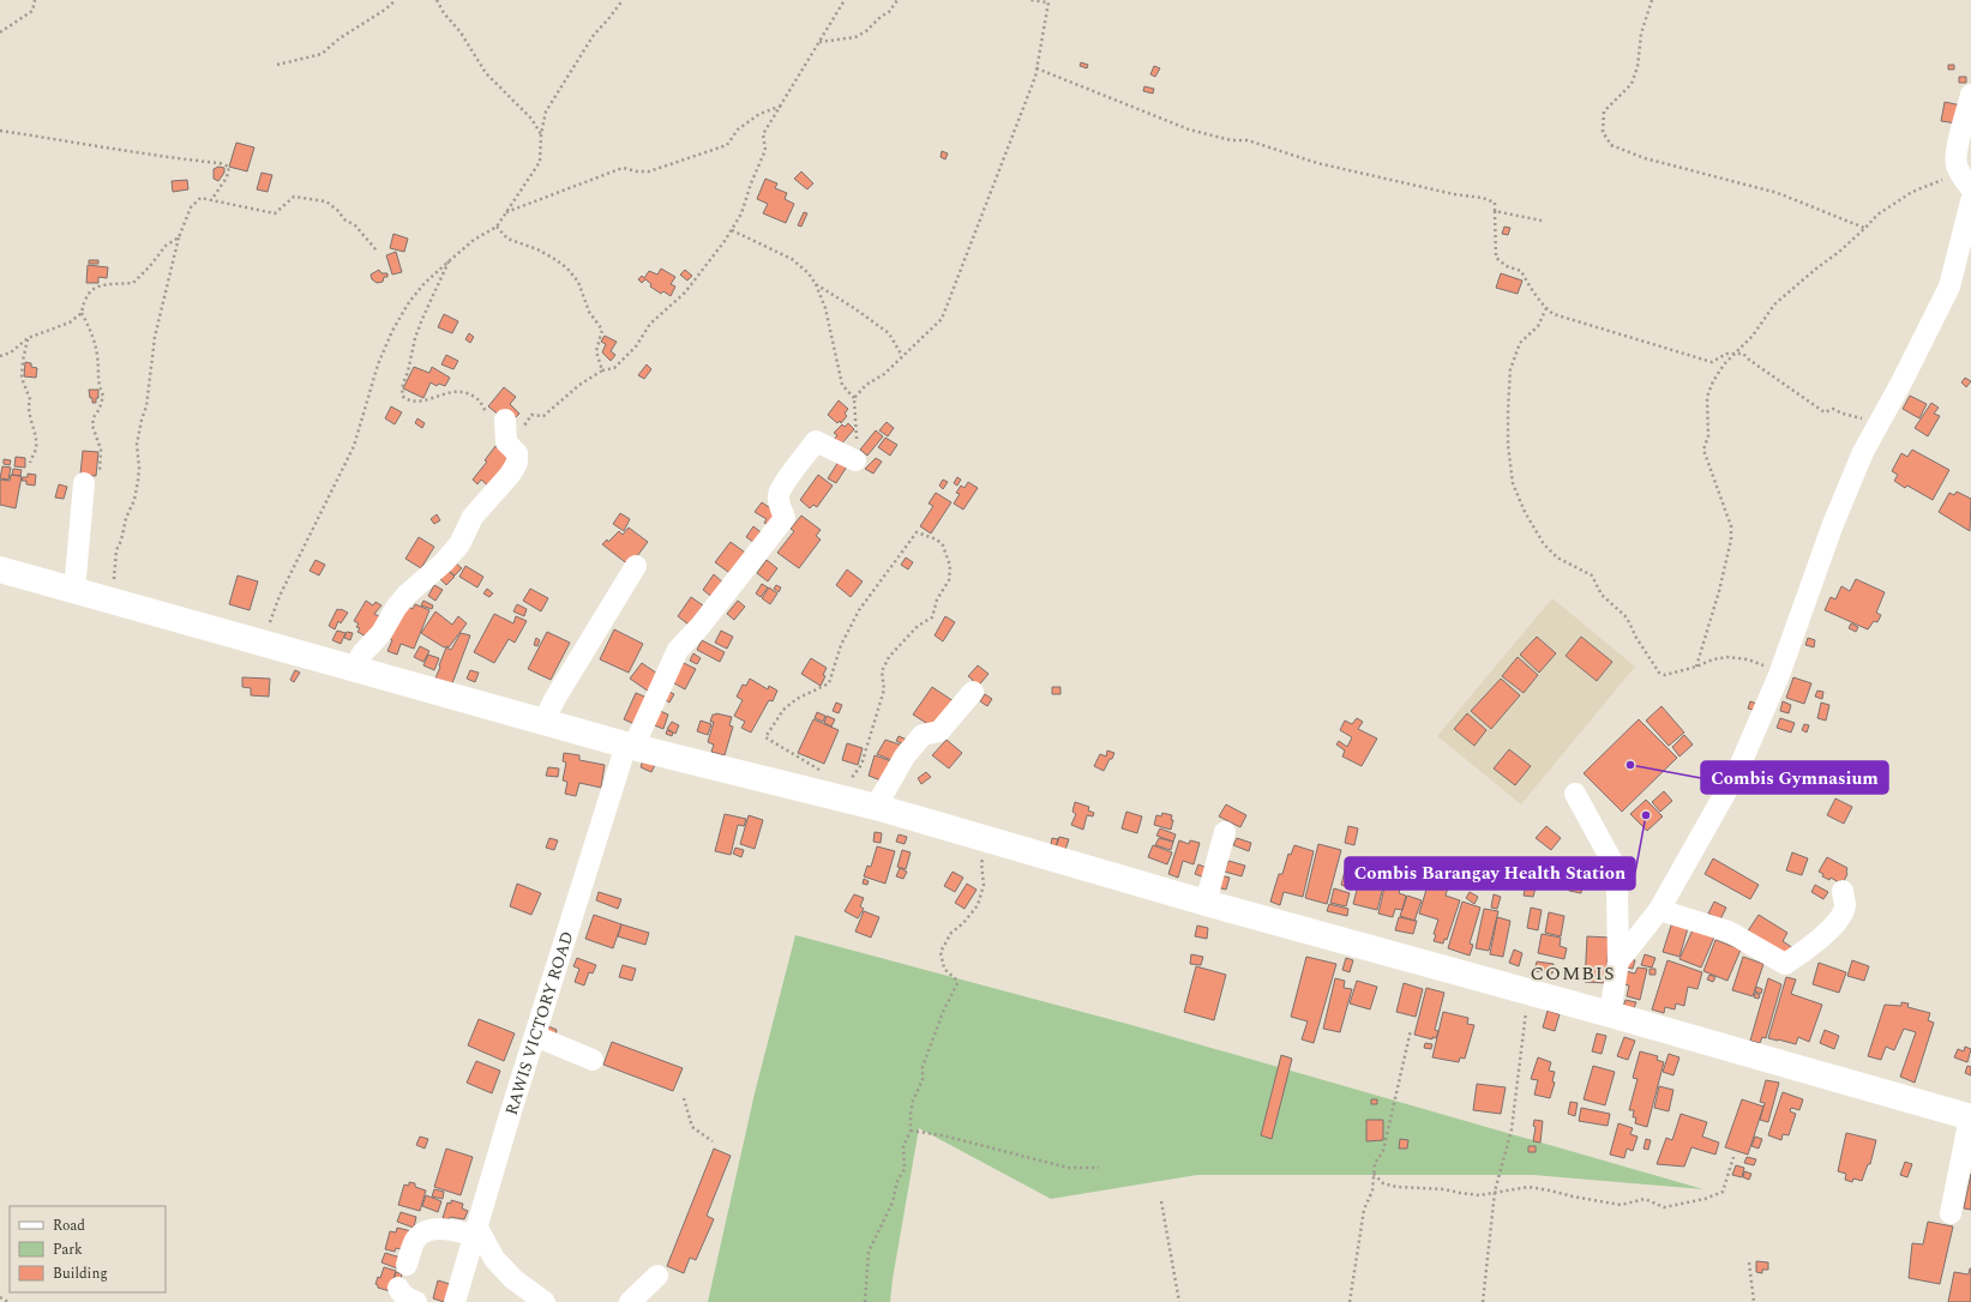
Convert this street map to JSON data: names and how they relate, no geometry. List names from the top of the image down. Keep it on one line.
{"streets":{"street":["RAWIS VICTORY ROAD"]},"districts":["COMBIS"],"places":["Combis Gymnasium","Combis Barangay Health Station"],"legend":["Road","Park","Building"]}
